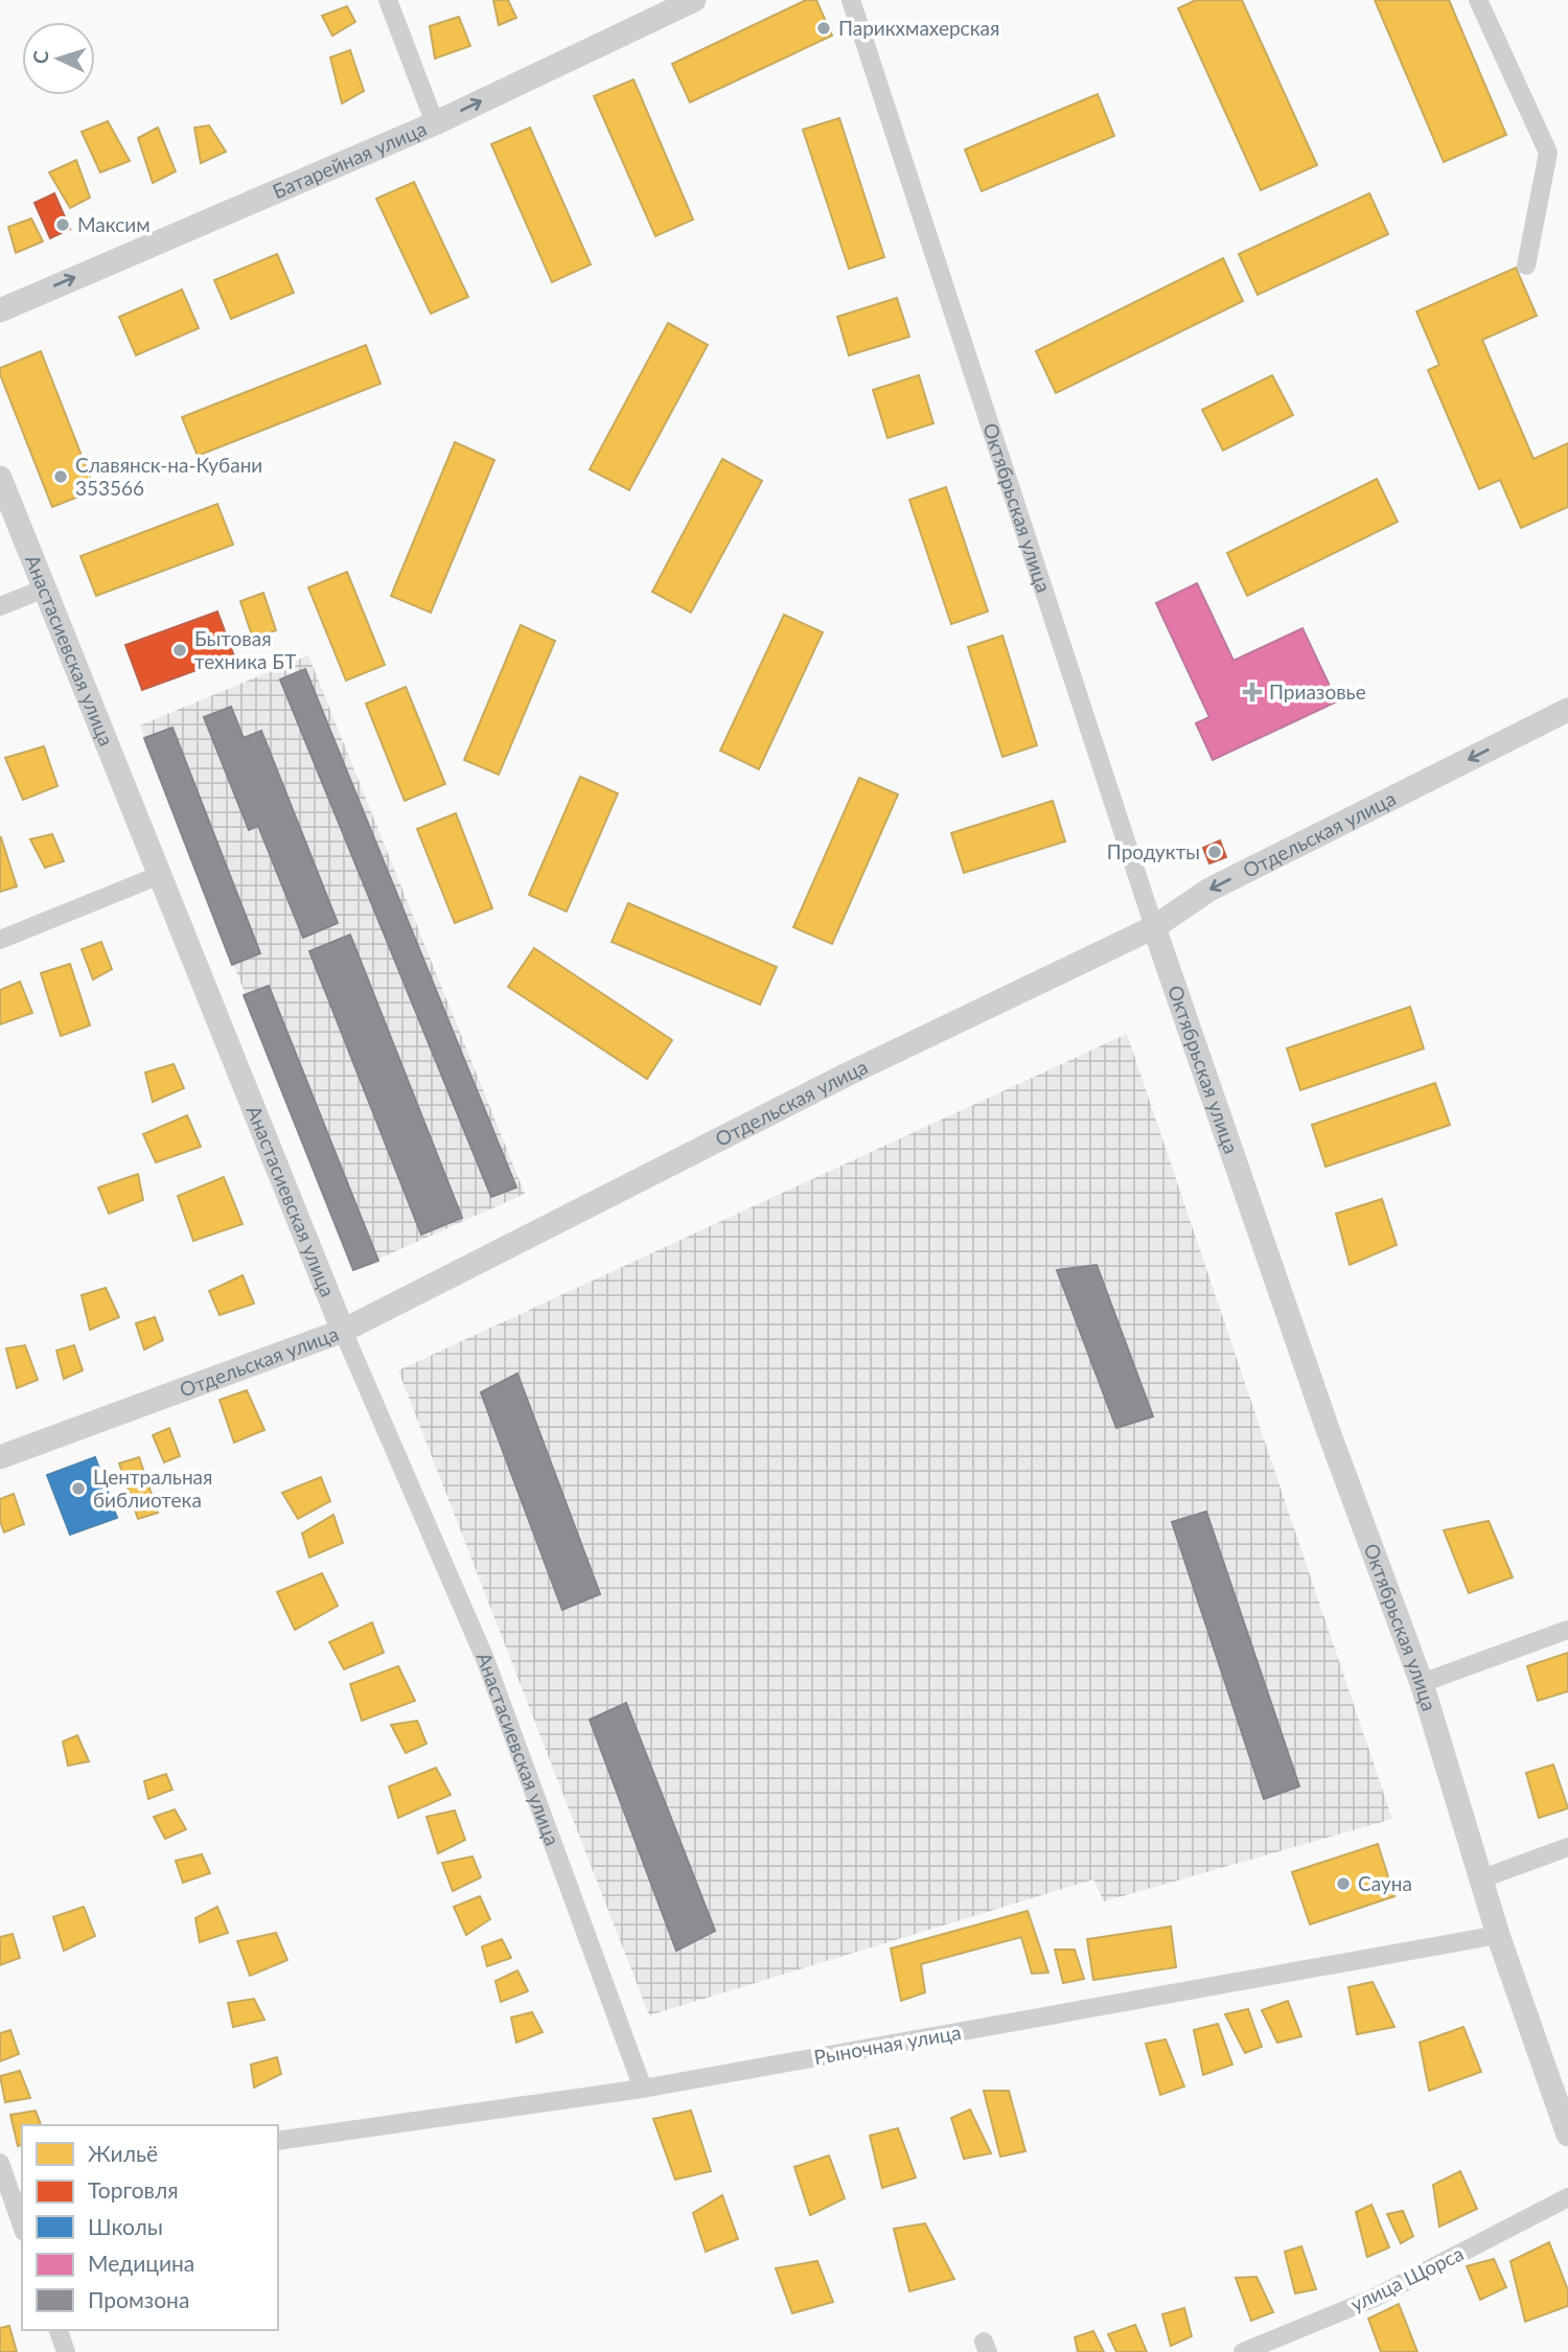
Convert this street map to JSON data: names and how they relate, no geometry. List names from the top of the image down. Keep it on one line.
{"streets":{"street":["Батарейная улица","Октябрьская улица","Анастасиевская улица","Отдельская улица","Рыночная улица","улица Щорса"]},"crossings":[["Октябрьская улица","Отдельская улица"],["Октябрьская улица","Рыночная улица"],["Анастасиевская улица","Отдельская улица"],["Анастасиевская улица","Рыночная улица"]],"one_way":["Батарейная улица"],"places":{"other":["Парикхмахерская","Максим","Славянск-на-Кубани 353566","Бытовая техника БТ","Продукты","Центральная библиотека","Сауна"],"health":["Приазовье"]},"legend":["Жильё","Торговля","Школы","Медицина","Промзона"],"north":"left"}
